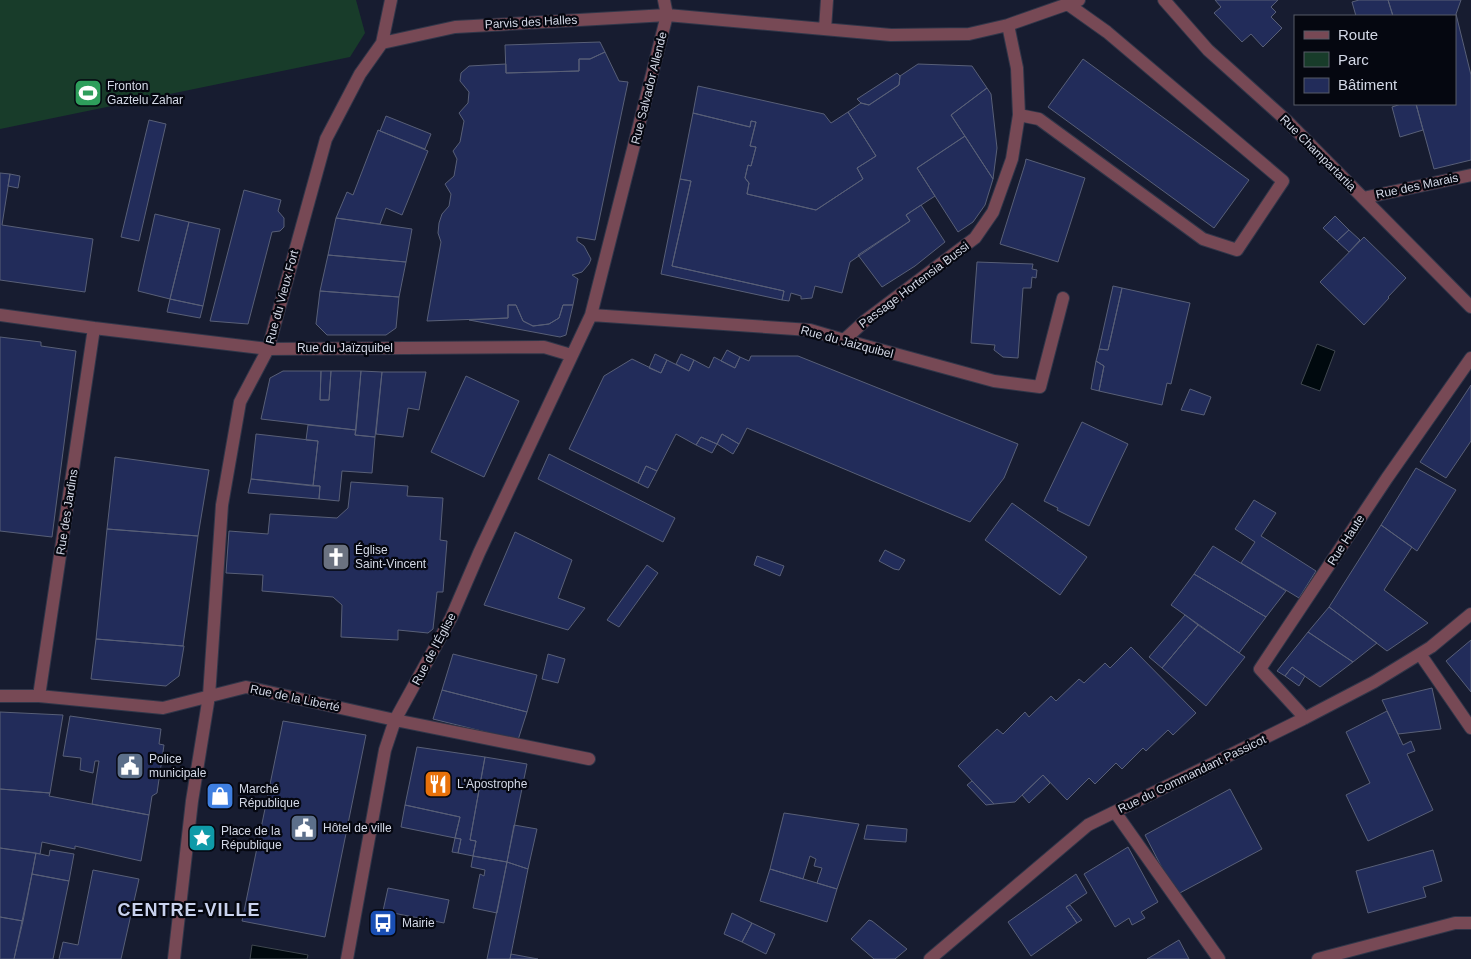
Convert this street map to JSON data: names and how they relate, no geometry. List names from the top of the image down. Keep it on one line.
{"streets":{"street":["Parvis des Halles","Rue Salvador Allende","Rue Champartartia","Rue des Marais","Passage Hortensia Bussi","Rue du Vieux Fort","Rue du Jaizquibel","Rue du Jaïzquibel","Rue des Jardins","Rue Haute","Rue de l'Église","Rue de la Liberté","Rue du Commandant Passicot"]},"crossings":[["Parvis des Halles","Rue Salvador Allende"],["Parvis des Halles","Rue du Vieux Fort"],["Rue Salvador Allende","Passage Hortensia Bussi"],["Rue Salvador Allende","Rue du Jaizquibel"],["Rue Salvador Allende","Rue du Jaïzquibel"],["Rue Salvador Allende","Rue de l'Église"],["Rue Champartartia","Rue des Marais"],["Passage Hortensia Bussi","Rue du Jaizquibel"],["Rue du Vieux Fort","Rue du Jaïzquibel"],["Rue du Vieux Fort","Rue de la Liberté"],["Rue du Jaïzquibel","Rue des Jardins"],["Rue du Jaïzquibel","Rue de l'Église"],["Rue des Jardins","Rue de la Liberté"],["Rue Haute","Rue du Commandant Passicot"],["Rue de l'Église","Rue de la Liberté"]],"districts":["CENTRE-VILLE"],"places":{"sports":["Fronton Gaztelu Zahar"],"church":["Église Saint-Vincent"],"public building":["Police municipale","Hôtel de ville"],"restaurant":["L'Apostrophe"],"shop":["Marché République"],"place":["Place de la République"],"bus stop":["Mairie"]},"legend":["Route","Parc","Bâtiment"]}
